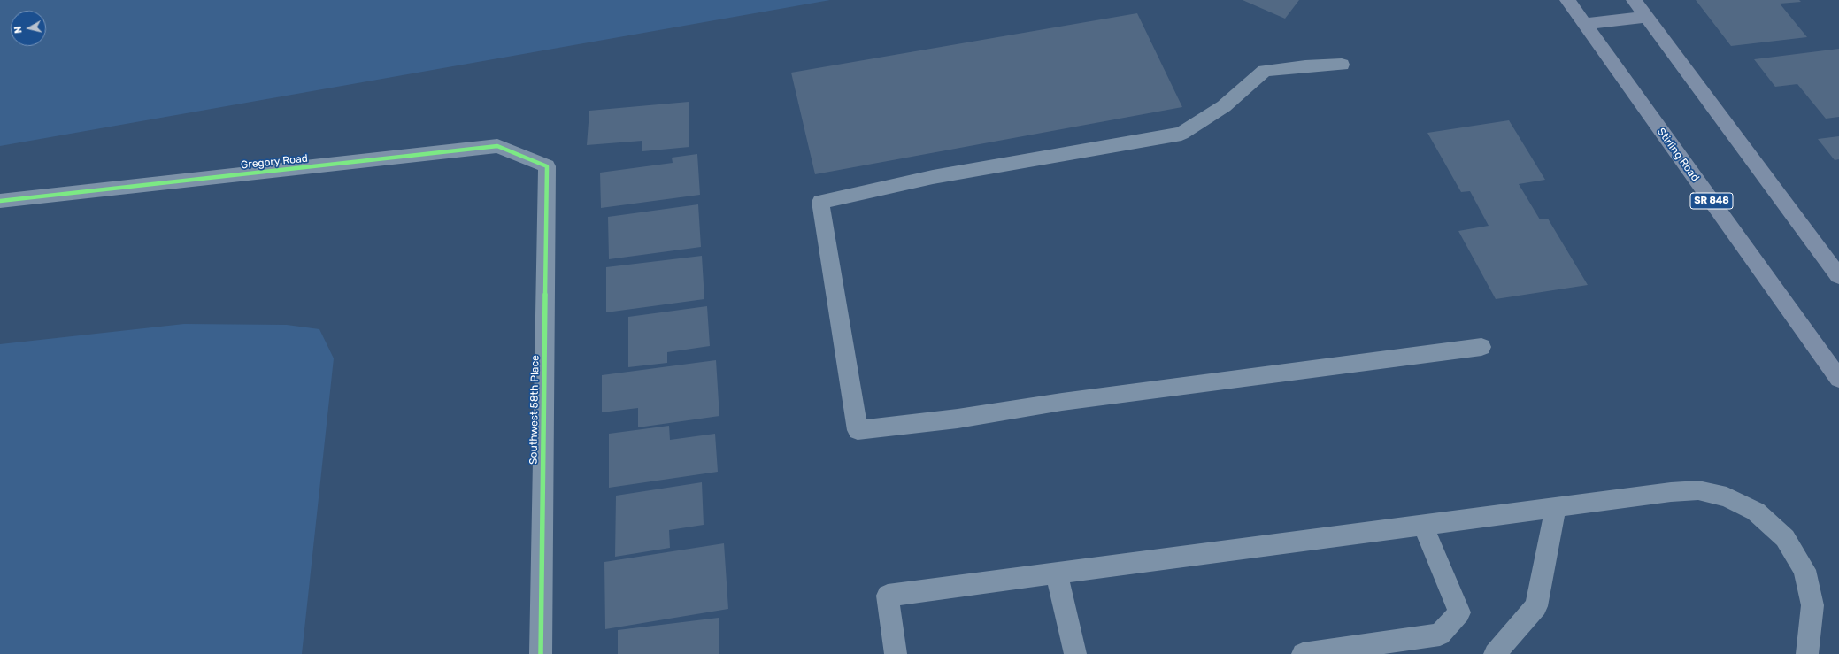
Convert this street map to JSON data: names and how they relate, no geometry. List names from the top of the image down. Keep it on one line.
{"streets":{"main road":["Stirling Road","SR 848"],"street":["Gregory Road","Southwest 58th Place"]},"crossings":[["Gregory Road","Southwest 58th Place"]],"north":"left"}
